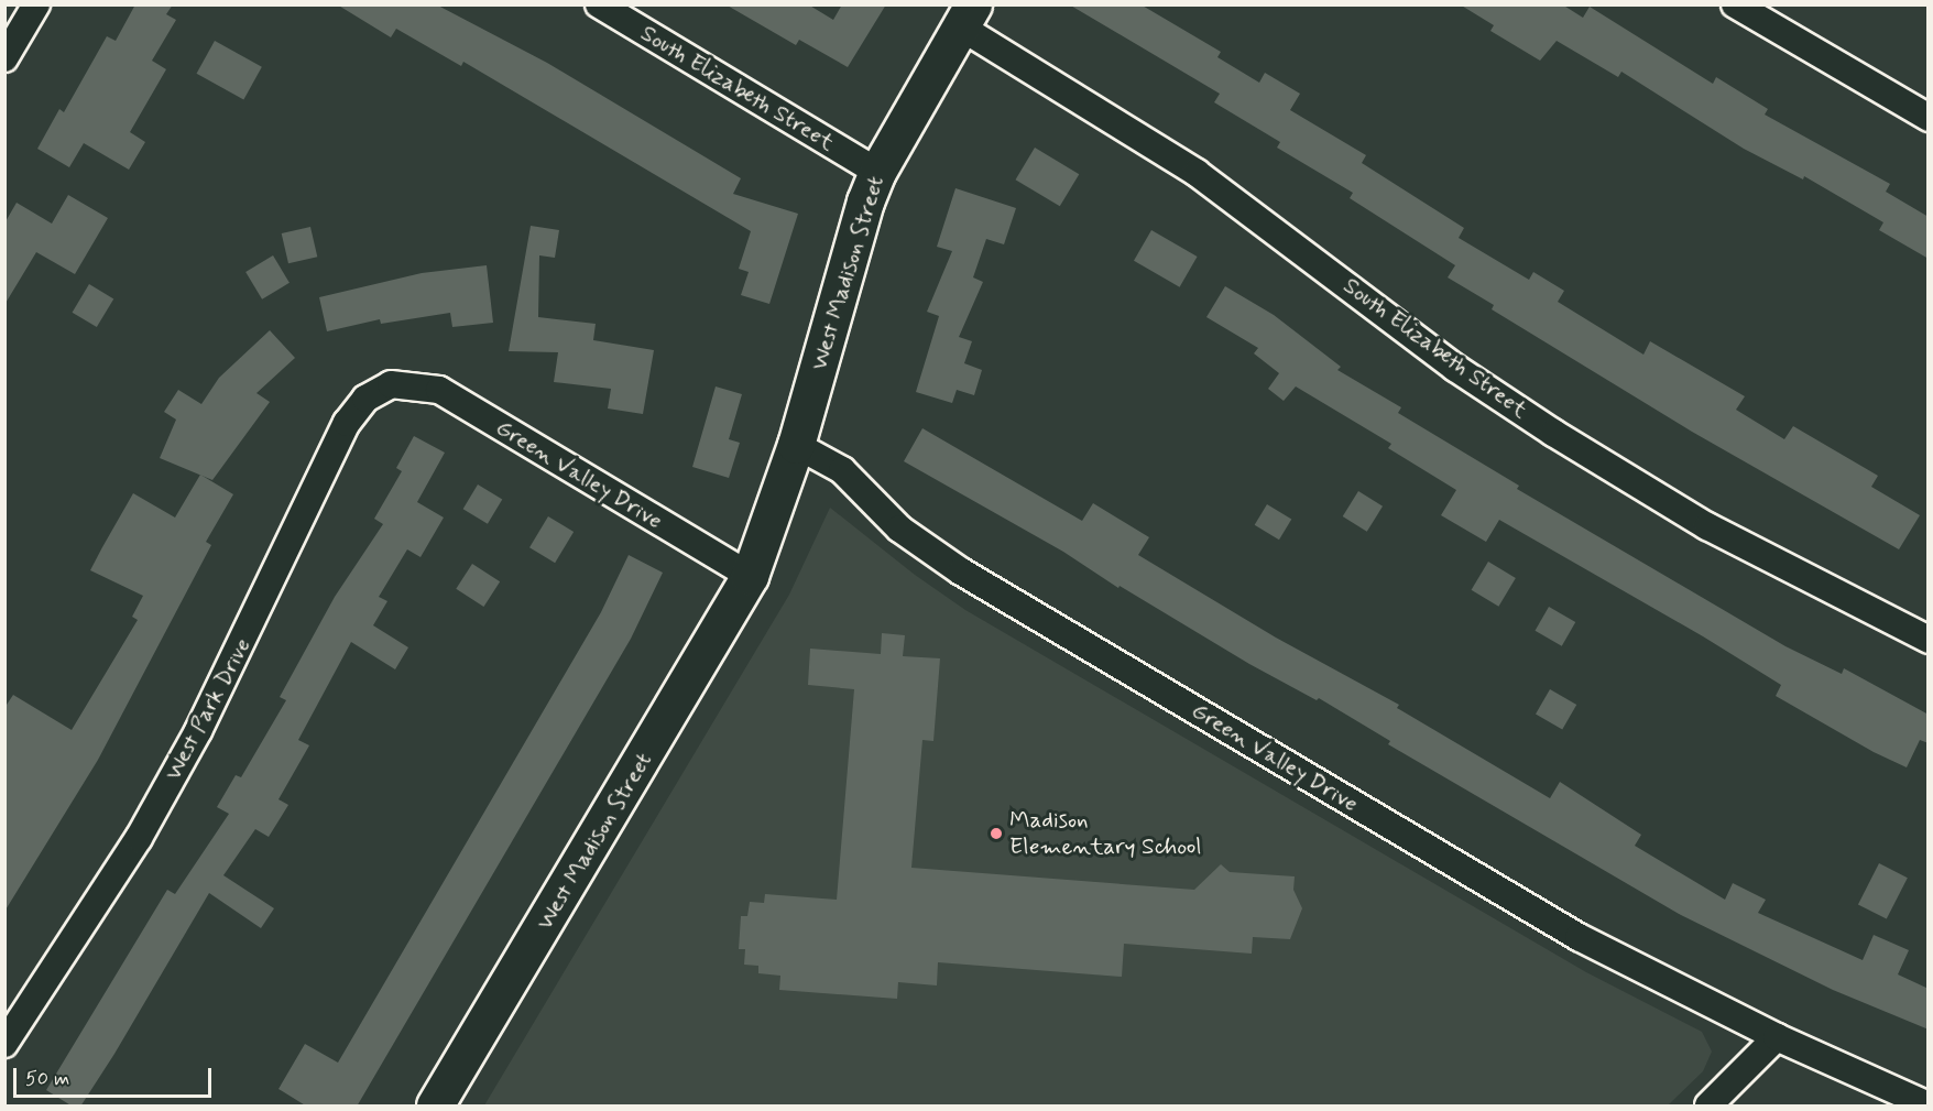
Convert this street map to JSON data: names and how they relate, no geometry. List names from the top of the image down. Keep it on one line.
{"streets":{"street":["South Elizabeth Street","West Madison Street","Green Valley Drive","West Park Drive"]},"crossings":[["South Elizabeth Street","West Madison Street"],["West Madison Street","Green Valley Drive"],["Green Valley Drive","West Park Drive"]],"places":["Madison Elementary School"],"scale_bar":"50 m"}
